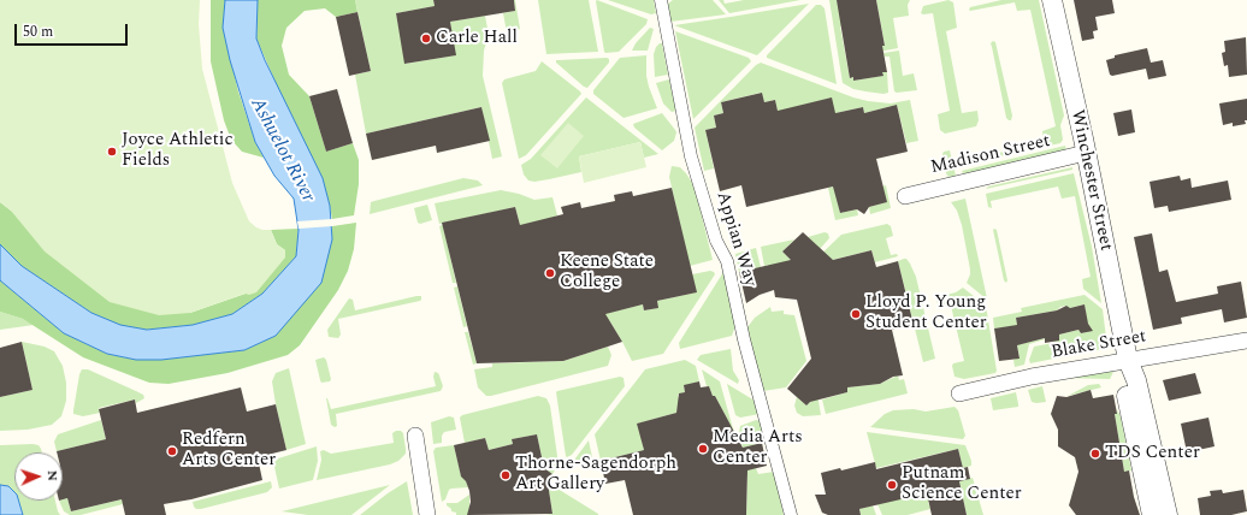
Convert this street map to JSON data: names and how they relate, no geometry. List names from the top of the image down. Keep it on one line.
{"streets":{"street":["Madison Street","Winchester Street","Appian Way","Blake Street"]},"crossings":[["Madison Street","Winchester Street"],["Winchester Street","Blake Street"]],"water":["Ashuelot River"],"places":["Carle Hall","Joyce Athletic Fields","Keene State College","Lloyd P. Young Student Center","Media Arts Center","Redfern Arts Center","TDS Center","Thorne-Sagendorph Art Gallery","Putnam Science Center"],"scale_bar":"50 m","north":"right"}
